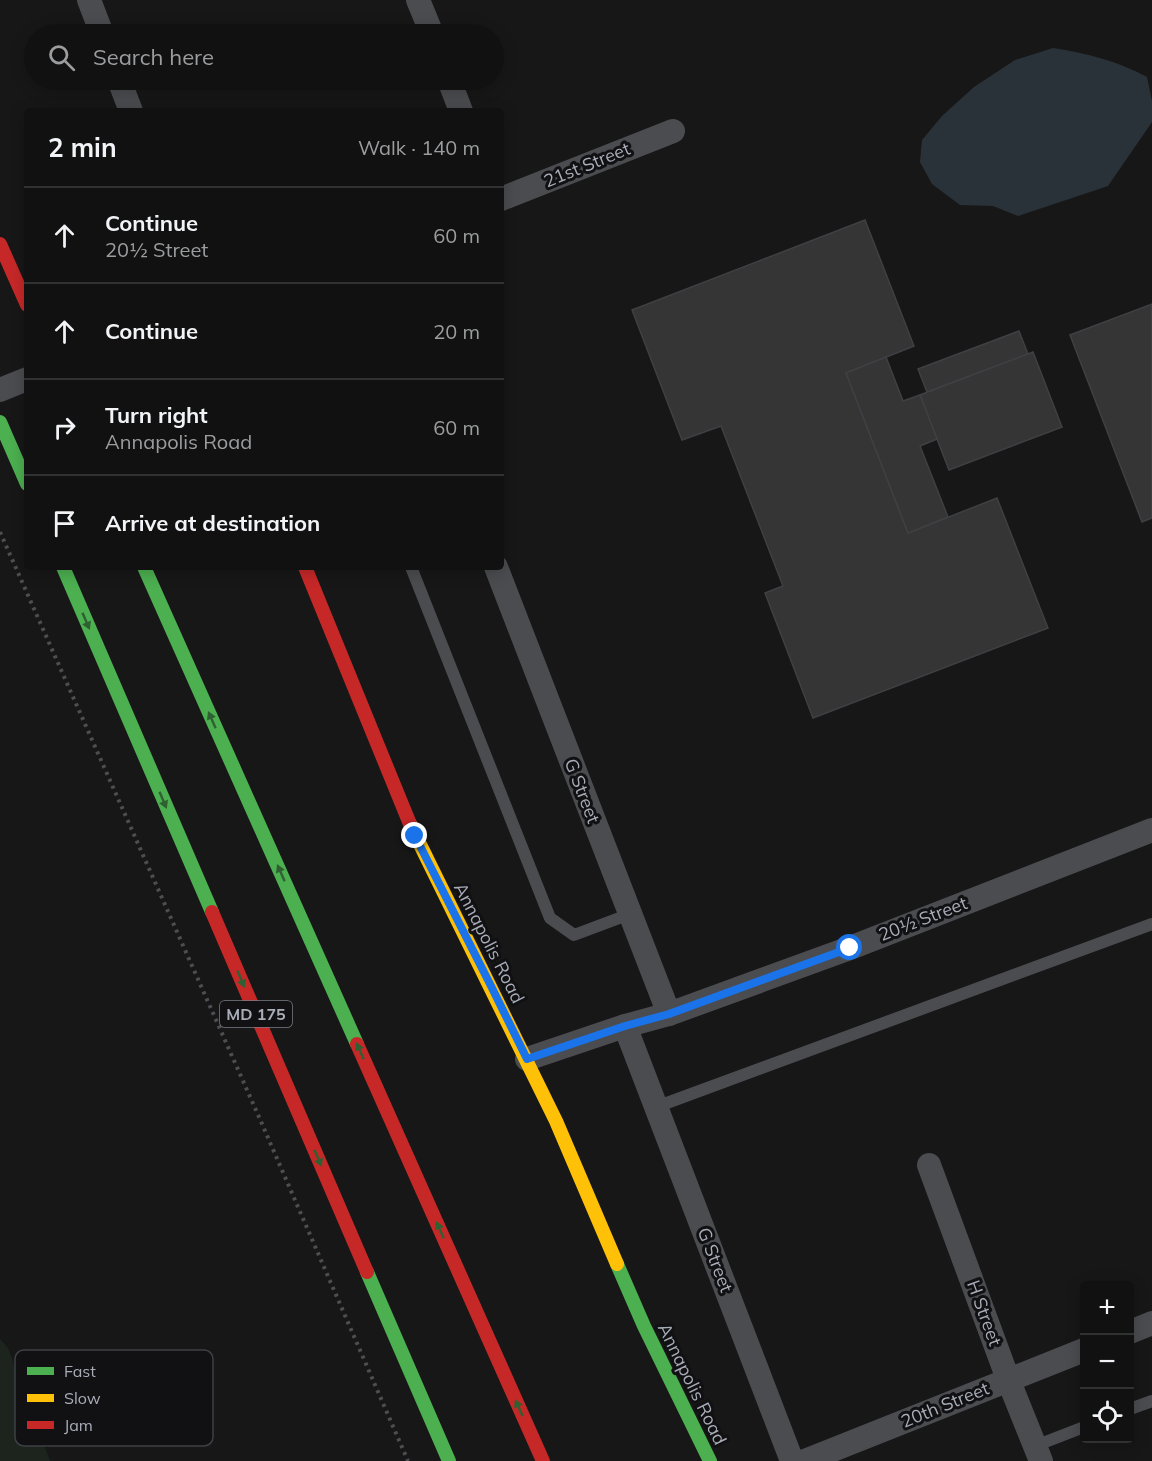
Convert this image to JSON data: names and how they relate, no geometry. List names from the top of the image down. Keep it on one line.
{"streets":{"main road":["Annapolis Road","MD 175"],"street":["21st Street","G Street","20½ Street","H Street","20th Street"]},"crossings":[["G Street","20½ Street"],["20½ Street","Annapolis Road"],["H Street","20th Street"]],"legend":["Fast","Slow","Jam"],"page":{"search":"Search here","heading":["2 min","Walk · 140 m"],"list":[["Continue","20½ Street","60 m"],["Continue","20 m"],["Turn right","Annapolis Road","60 m"],"Arrive at destination"],"map_buttons":["+","−"]}}
